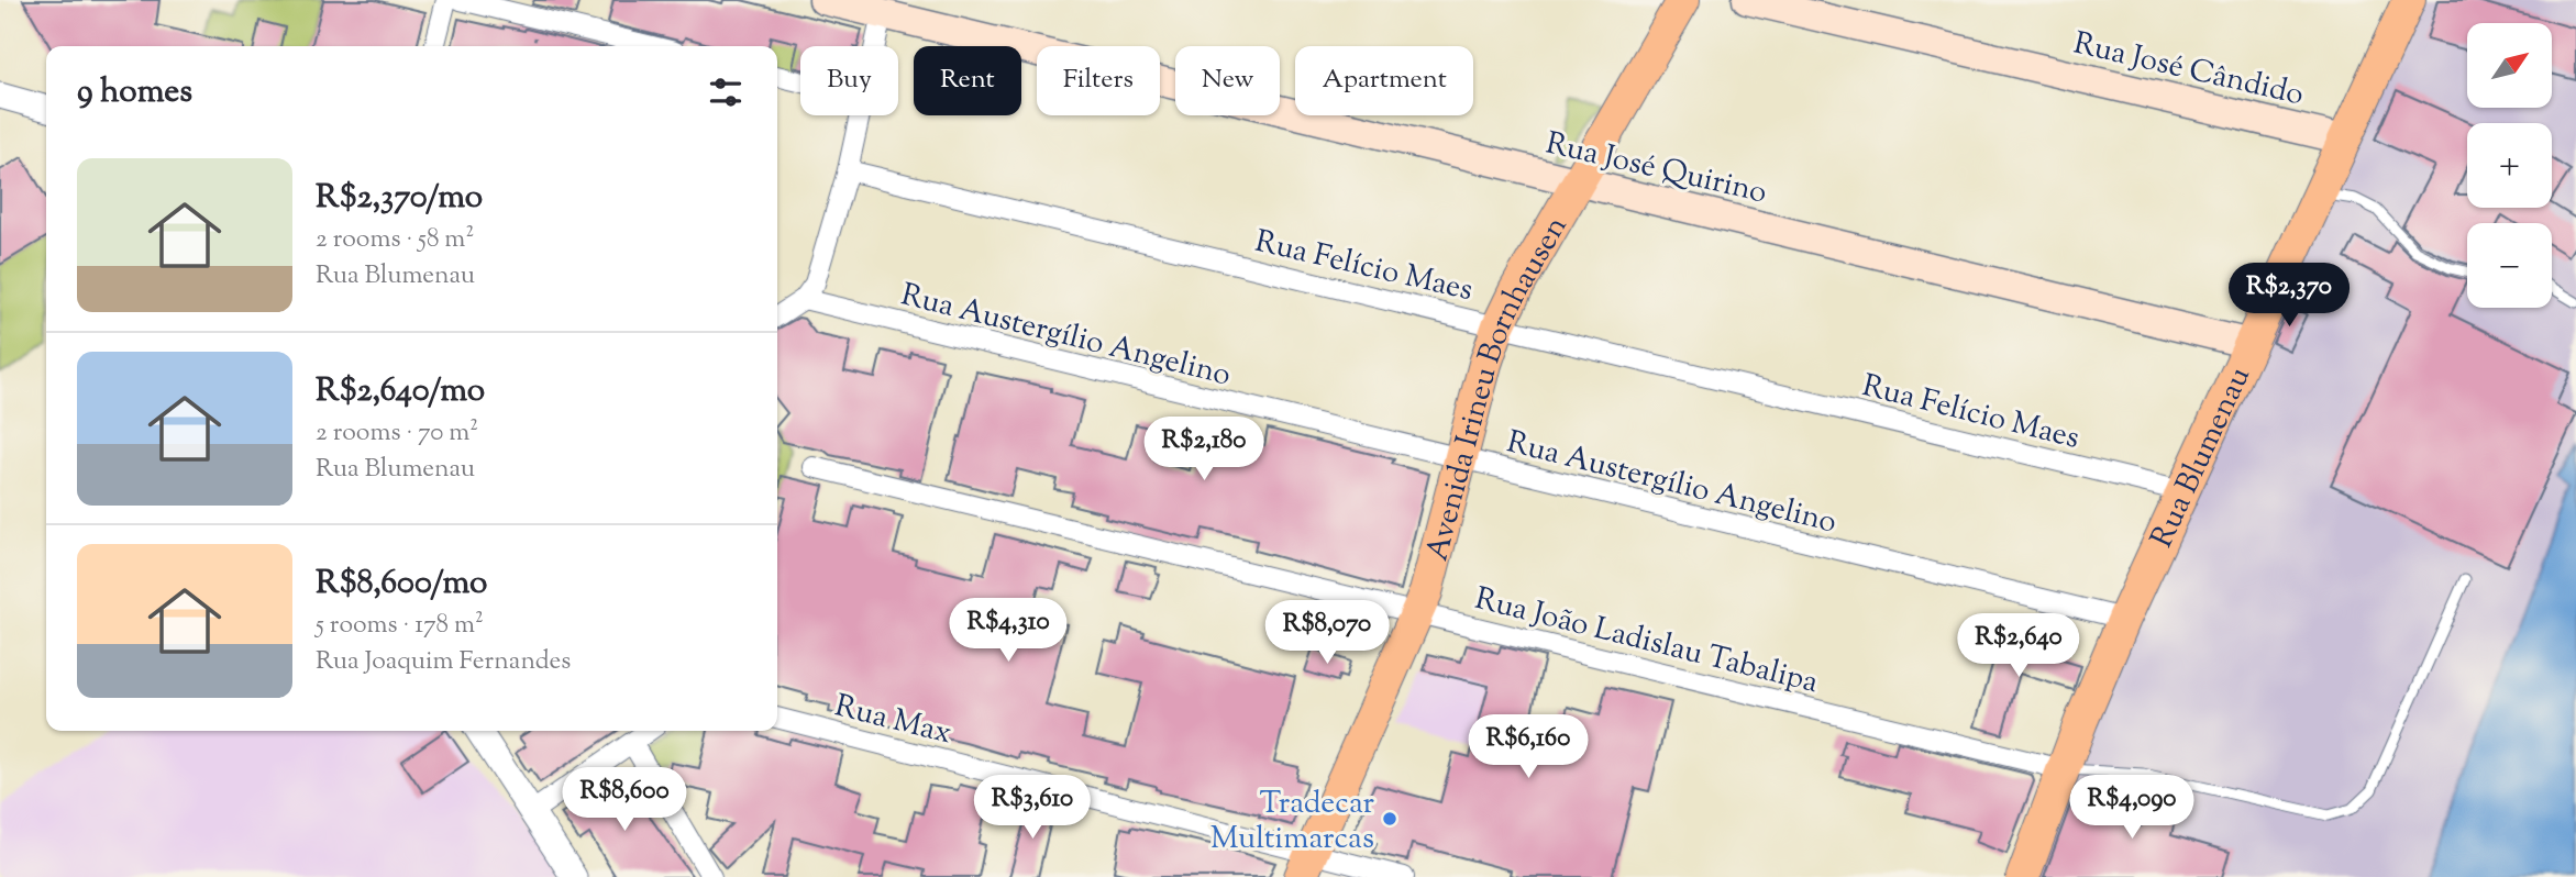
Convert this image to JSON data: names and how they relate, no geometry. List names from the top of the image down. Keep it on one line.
{"streets":{"main road":["Rua José Cândido","Rua José Quirino","Avenida Irineu Bornhausen","Rua Blumenau"],"street":["Rua Felício Maes","Rua Austergílio Angelino","Rua João Ladislau Tabalipa","Rua Max"]},"crossings":[["Rua José Cândido","Rua Blumenau"],["Rua José Quirino","Avenida Irineu Bornhausen"],["Rua José Quirino","Rua Blumenau"],["Rua Felício Maes","Avenida Irineu Bornhausen"],["Rua Felício Maes","Rua Blumenau"],["Rua Austergílio Angelino","Avenida Irineu Bornhausen"],["Rua Austergílio Angelino","Rua Blumenau"],["Avenida Irineu Bornhausen","Rua João Ladislau Tabalipa"],["Avenida Irineu Bornhausen","Rua Max"],["Rua Blumenau","Rua João Ladislau Tabalipa"]],"places":["Tradecar Multimarcas"],"north":"top right","page":{"map_buttons":["+","−"],"chip":["Buy","Rent","Filters","New","Apartment"],"heading":"9 homes","list":[{"name":"R$2,370/mo","note":"2 rooms · 58 m² · Rua Blumenau"},{"name":"R$2,640/mo","note":"2 rooms · 70 m² · Rua Blumenau"},{"name":"R$8,600/mo","note":"5 rooms · 178 m² · Rua Joaquim Fernandes"}],"price":["R$2,370","R$2,180","R$4,310","R$8,070","R$2,640","R$6,160","R$8,600","R$3,610","R$4,090"]}}
